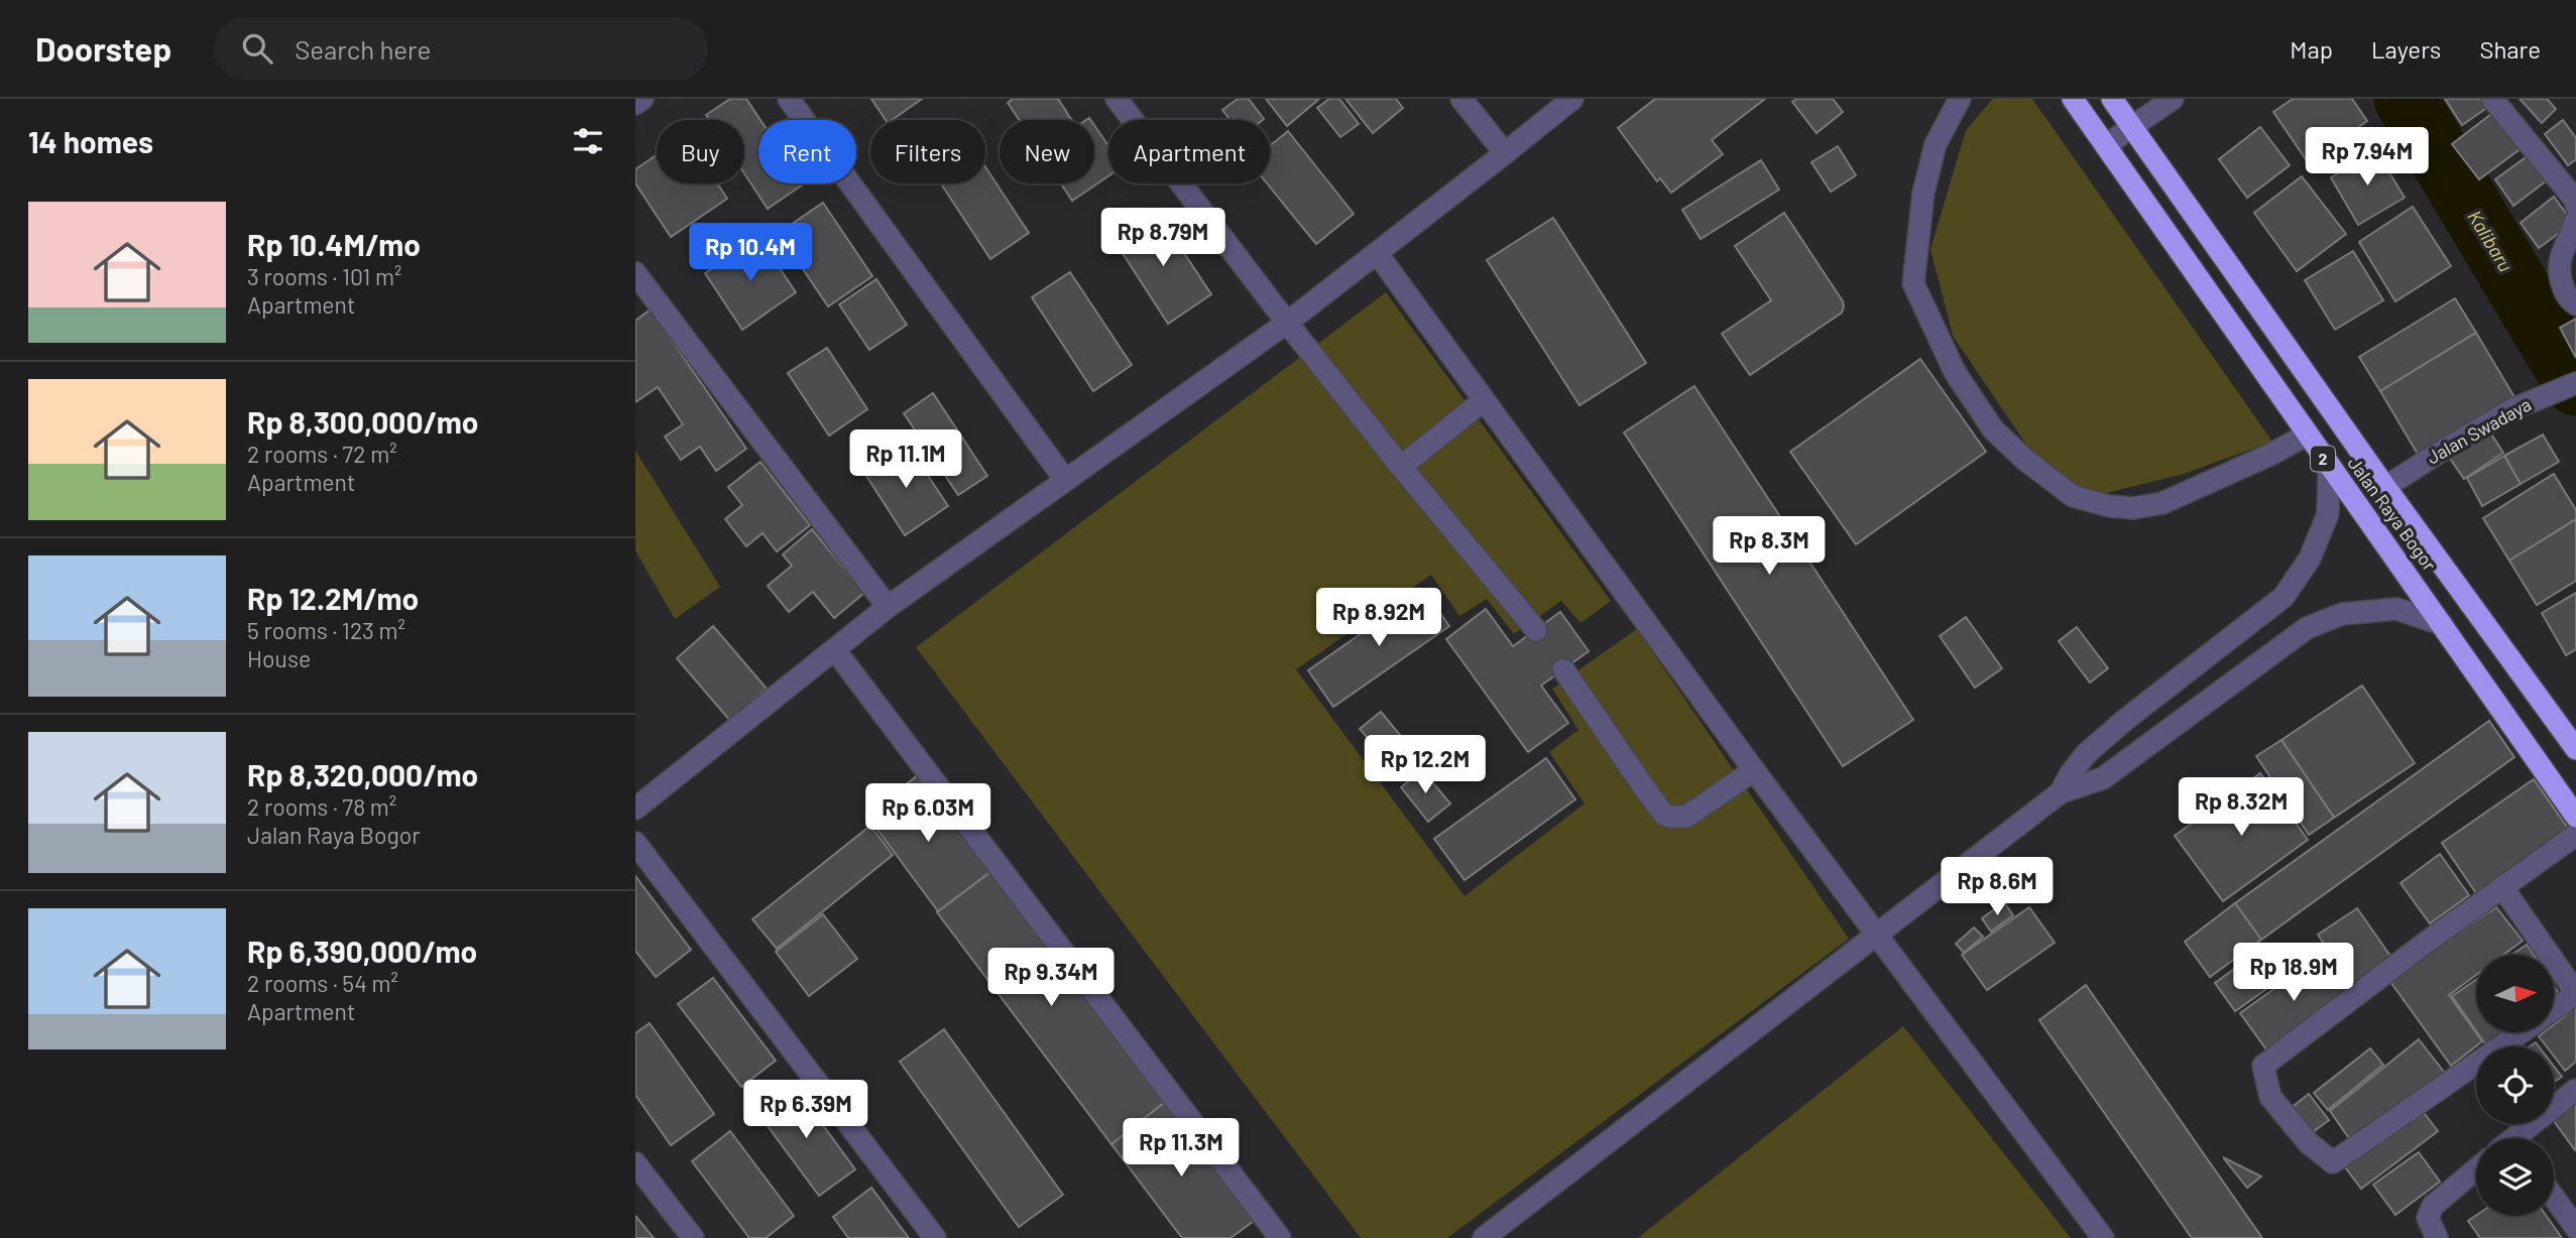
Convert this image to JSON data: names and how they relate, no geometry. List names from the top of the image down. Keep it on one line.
{"streets":{"highway":["2","Jalan Raya Bogor"],"street":["Jalan Swadaya"]},"crossings":[["Jalan Swadaya","Jalan Raya Bogor"]],"water":["Kalibaru"],"north":"right","page":{"header":"Doorstep","search":"Search here","nav":["Map","Layers","Share"],"heading":"14 homes","chip":["Buy","Rent","Filters","New","Apartment"],"price":["Rp 7.94M","Rp 8.79M","Rp 10.4M","Rp 11.1M","Rp 8.3M","Rp 8.92M","Rp 12.2M","Rp 8.32M","Rp 6.03M","Rp 8.6M","Rp 18.9M","Rp 9.34M","Rp 6.39M","Rp 11.3M"],"list":[{"name":"Rp 10.4M/mo","note":"3 rooms · 101 m² · Apartment"},{"name":"Rp 8,300,000/mo","note":"2 rooms · 72 m² · Apartment"},{"name":"Rp 12.2M/mo","note":"5 rooms · 123 m² · House"},{"name":"Rp 8,320,000/mo","note":"2 rooms · 78 m² · Jalan Raya Bogor"},{"name":"Rp 6,390,000/mo","note":"2 rooms · 54 m² · Apartment"}]}}
